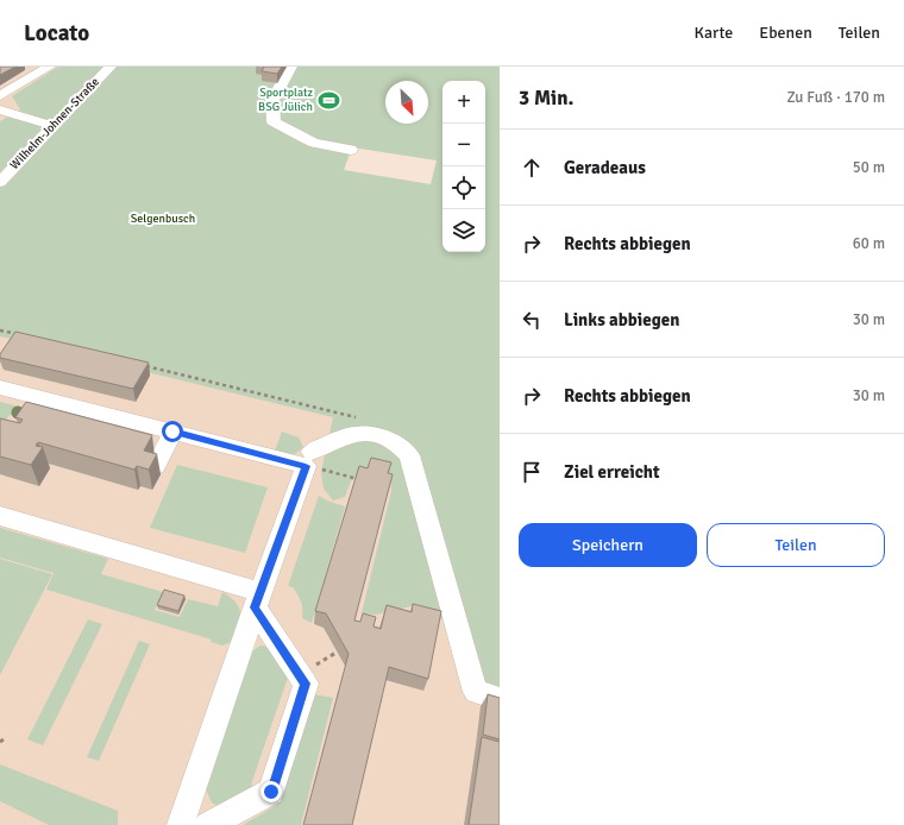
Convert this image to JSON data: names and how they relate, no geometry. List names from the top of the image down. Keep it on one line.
{"streets":{"street":["Wilhelm-Johnen-Straße"]},"parks":["Selgenbusch"],"places":{"sports":["Sportplatz BSG Jülich"]},"north":"bottom right","page":{"header":"Locato","nav":["Karte","Ebenen","Teilen"],"heading":["3 Min.","Zu Fuß · 170 m"],"map_buttons":["+","−"],"list":[["Geradeaus","50 m"],["Rechts abbiegen","60 m"],["Links abbiegen","30 m"],["Rechts abbiegen","30 m"],"Ziel erreicht"],"buttons":["Speichern","Teilen"]}}
